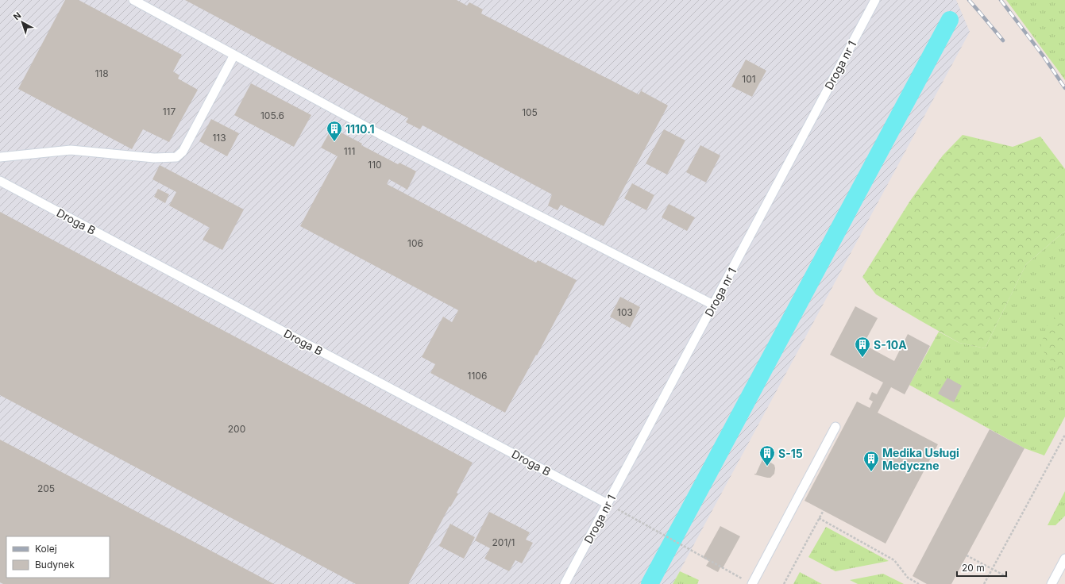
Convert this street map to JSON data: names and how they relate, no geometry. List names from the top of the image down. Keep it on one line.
{"streets":{"lane":["Droga nr 1","Droga B"]},"crossings":[["Droga nr 1","Droga B"]],"places":{"building":["1110.1","S-10A","S-15","Medika Usługi Medyczne"]},"house_numbers":["118","101","117","105","105.6","113","111","110","106","103","1106","200","205","201/1"],"legend":["Kolej","Budynek"],"scale_bar":"20 m","north":"top left"}
